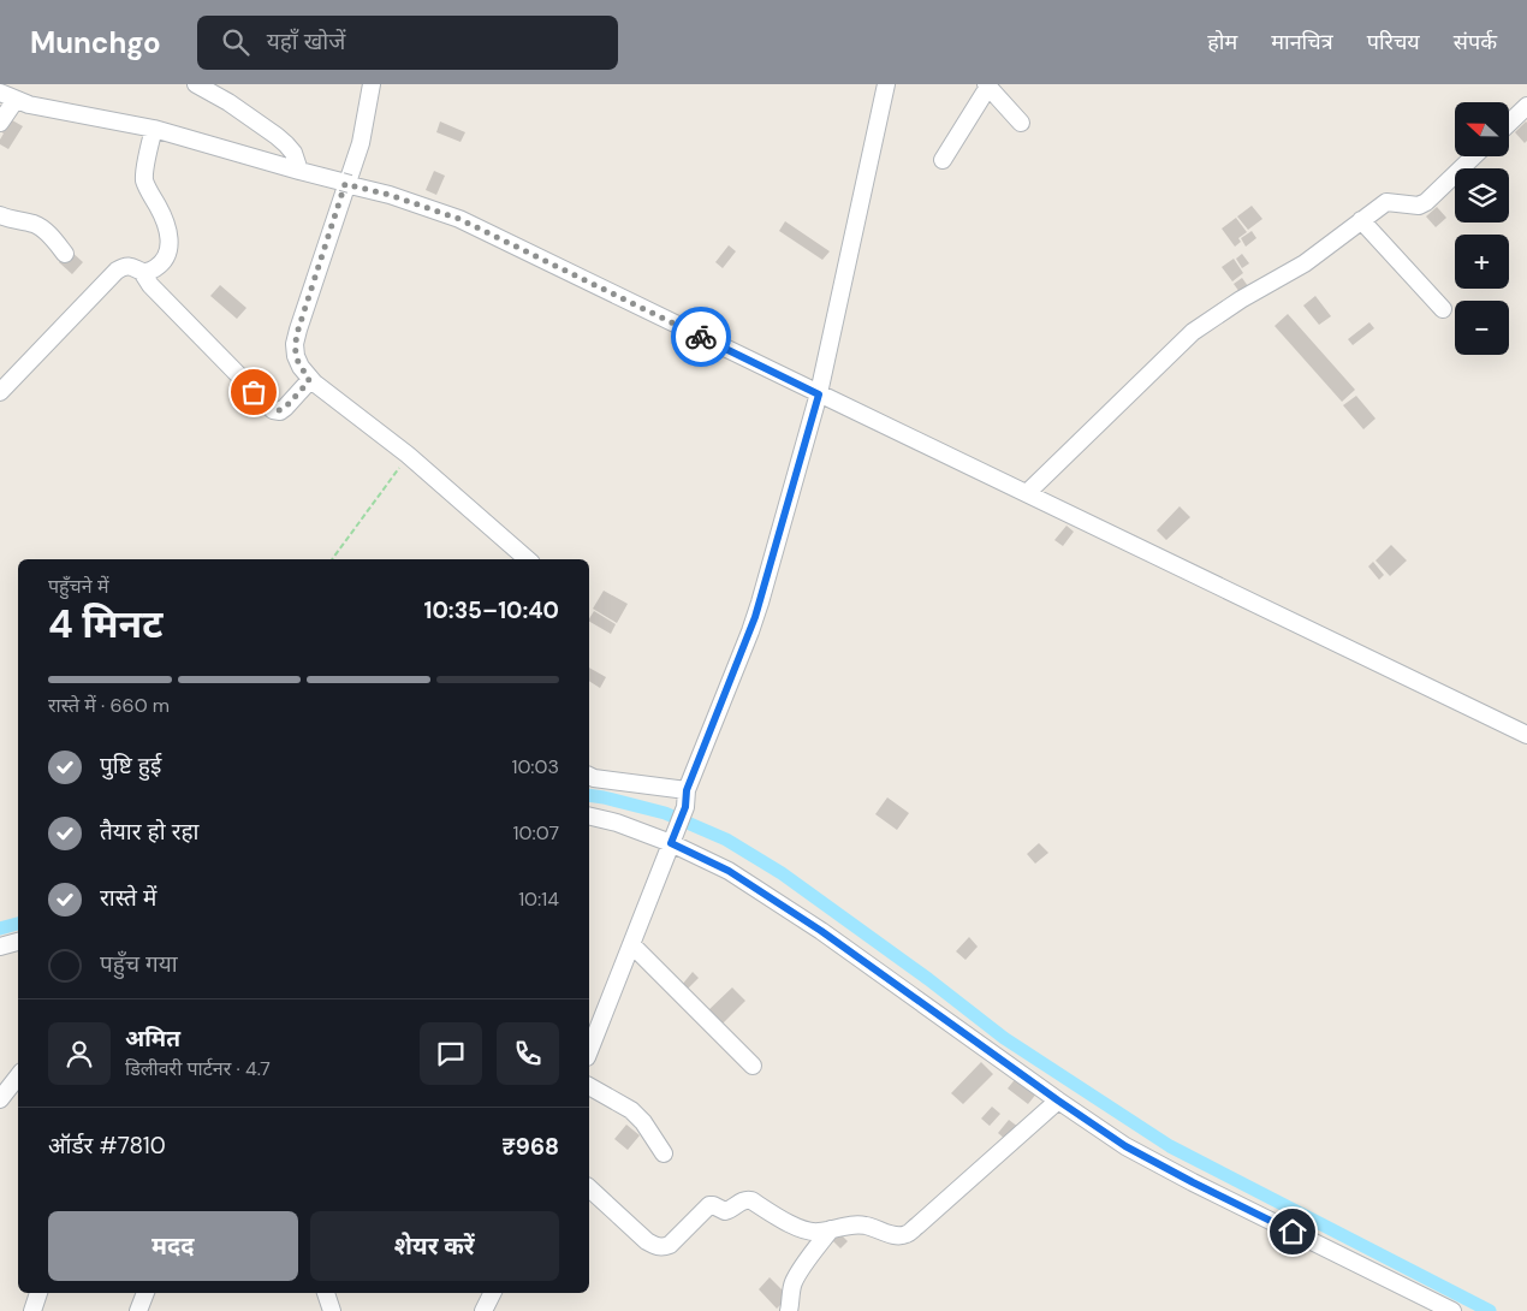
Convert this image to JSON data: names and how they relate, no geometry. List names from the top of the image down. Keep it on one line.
{"north":"left","page":{"header":"Munchgo","search":"यहाँ खोजें","nav":["होम","मानचित्र","परिचय","संपर्क"],"map_buttons":["+","−"],"heading":["4 मिनट","पहुँचने में","10:35–10:40"],"panel":["अमित","डिलीवरी पार्टनर · 4.7","ऑर्डर #7810","₹968"],"bar":"रास्ते में · 660 m","list":[["पुष्टि हुई","10:03"],["तैयार हो रहा","10:07"],["रास्ते में","10:14"],"पहुँच गया"],"buttons":["मदद","शेयर करें"]}}
